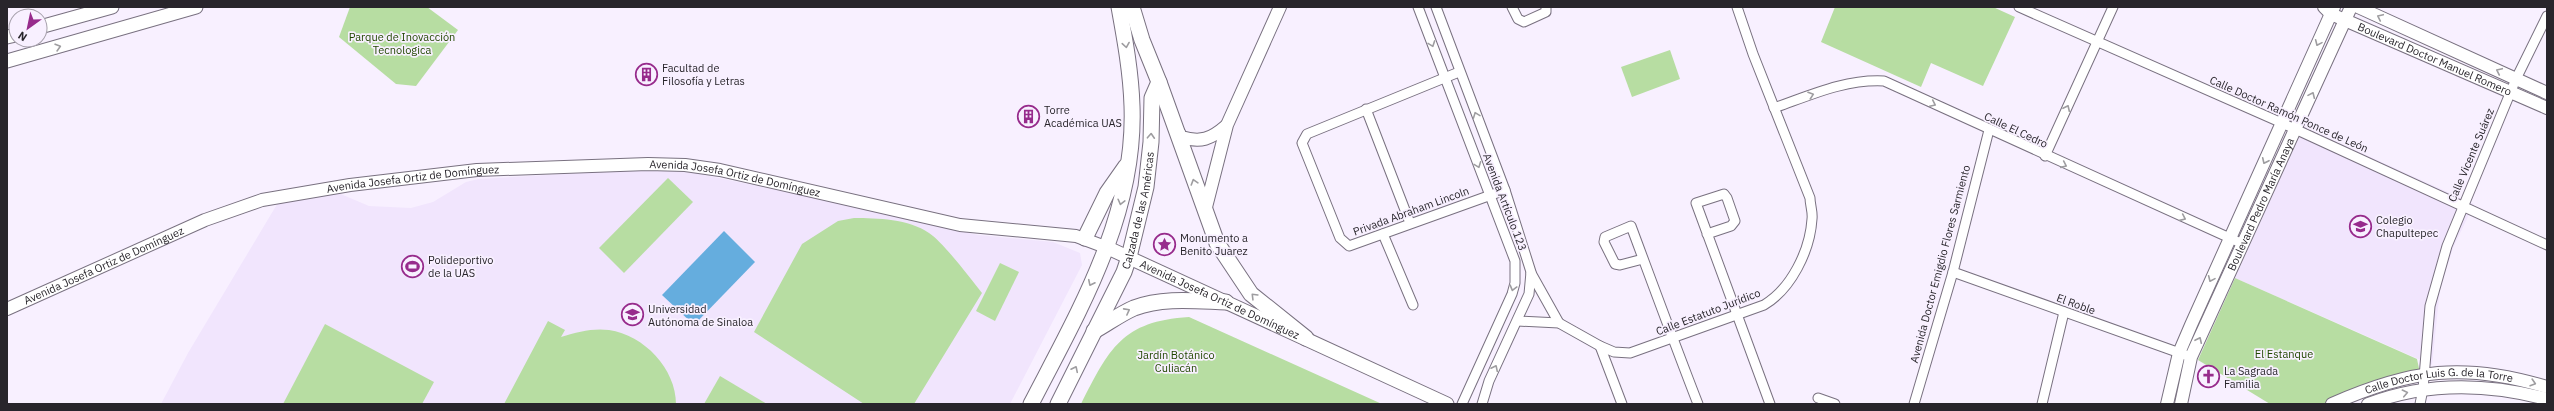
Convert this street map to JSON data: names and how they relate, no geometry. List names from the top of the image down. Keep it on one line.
{"streets":{"main road":["Avenida Josefa Ortiz de Domínguez","Calzada de las Américas"],"street":["Boulevard Doctor Manuel Romero","Calle Doctor Ramón Ponce de León","Calle El Cedro","Calle Vicente Suárez","Avenida Artículo 123","Boulevard Pedro María Anaya","Privada Abraham Lincoln","Avenida Doctor Emigdio Flores Sarmiento","El Roble","Calle Estatuto Jurídico","Calle Doctor Luis G. de la Torre"]},"crossings":[["Boulevard Doctor Manuel Romero","Calle Vicente Suárez"],["Boulevard Doctor Manuel Romero","Boulevard Pedro María Anaya"],["Calle Doctor Ramón Ponce de León","Calle Vicente Suárez"],["Calle Doctor Ramón Ponce de León","Boulevard Pedro María Anaya"],["Calle El Cedro","Boulevard Pedro María Anaya"],["Calle El Cedro","Avenida Doctor Emigdio Flores Sarmiento"],["Calle El Cedro","Calle Estatuto Jurídico"],["Calle Vicente Suárez","Calle Doctor Luis G. de la Torre"],["Avenida Josefa Ortiz de Domínguez","Calzada de las Américas"],["Avenida Artículo 123","Privada Abraham Lincoln"],["Boulevard Pedro María Anaya","El Roble"],["Avenida Doctor Emigdio Flores Sarmiento","El Roble"]],"one_way":["Calle El Cedro"],"parks":["Parque de Inovacción Tecnologica","El Estanque","Jardín Botánico Culiacán"],"places":{"building":["Facultad de Filosofía y Letras","Torre Académica UAS"],"school or university":["Colegio Chapultepec","Universidad Autónoma de Sinaloa"],"place":["Monumento a Benito Juarez"],"sports":["Polideportivo de la UAS"],"church":["La Sagrada Familia"]},"north":"bottom left"}
